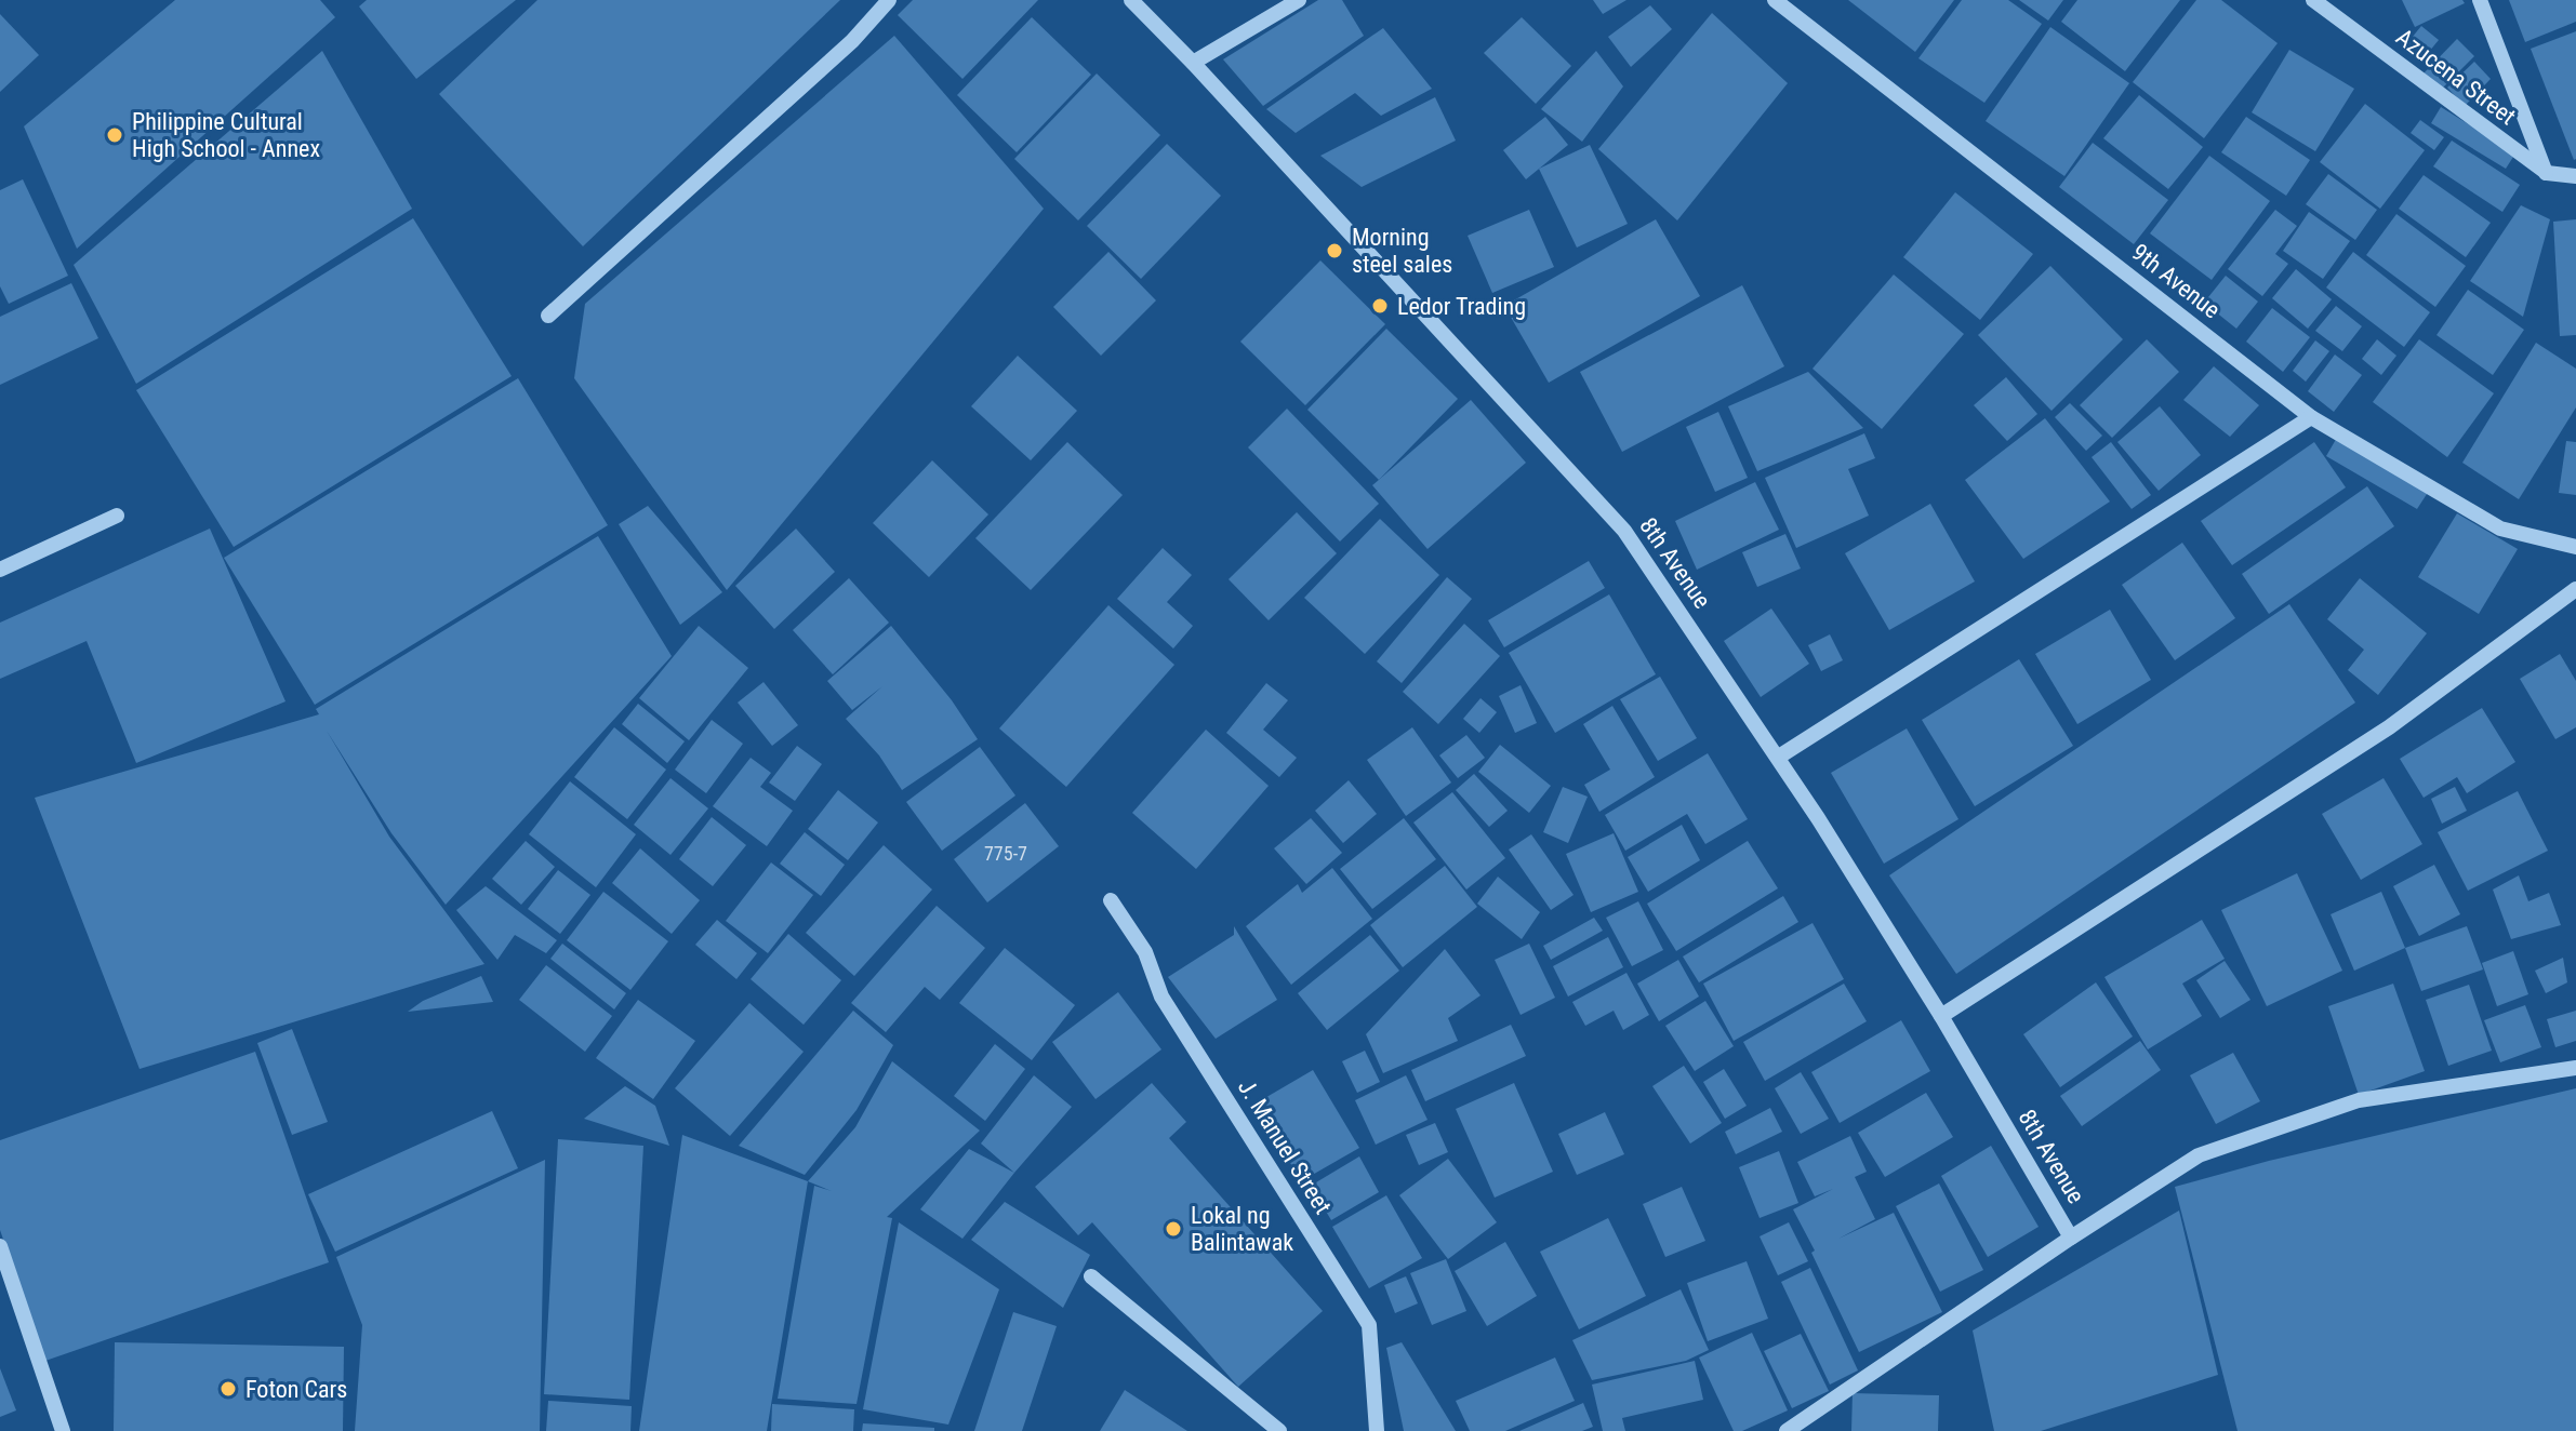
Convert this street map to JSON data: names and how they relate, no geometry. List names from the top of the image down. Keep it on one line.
{"streets":{"street":["Azucena Street","9th Avenue","8th Avenue","J. Manuel Street"]},"places":["Philippine Cultural High School - Annex","Morning steel sales","Ledor Trading","Lokal ng Balintawak","Foton Cars"],"house_numbers":["775-7"]}
